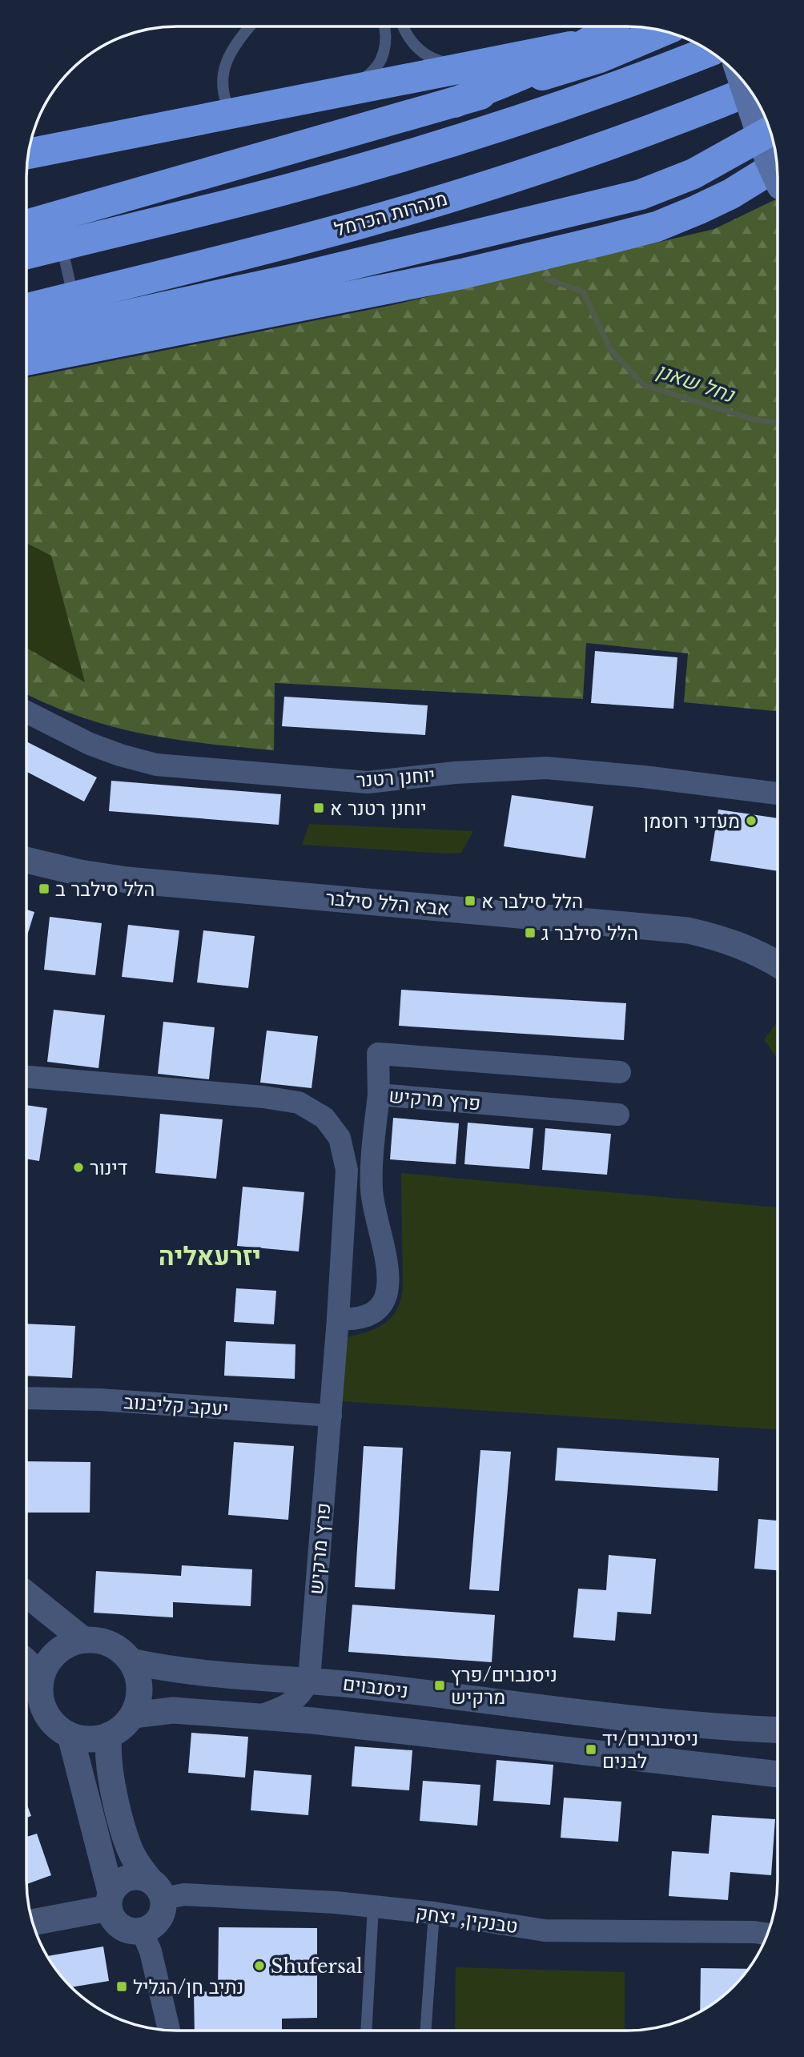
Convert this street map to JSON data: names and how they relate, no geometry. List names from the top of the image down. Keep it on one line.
{"streets":{"highway":["מנהרות הכרמל"],"street":["יוחנן רטנר","אבא הלל סילבר","פרץ מרקיש","יעקב קליבנוב","ניסנבוים","טבנקין, יצחק"]},"crossings":[["פרץ מרקיש","יעקב קליבנוב"],["פרץ מרקיש","ניסנבוים"]],"districts":["יזרעאליה"],"water":["נחל שאנן"],"places":{"transit":["יוחנן רטנר א","הלל סילבר ב","הלל סילבר א","הלל סילבר ג","ניסנבוים/פרץ מרקיש","ניסינבוים/יד לבנים","נתיב חן/הגליל"],"other":["מעדני רוסמן","דינור","Shufersal"]}}
